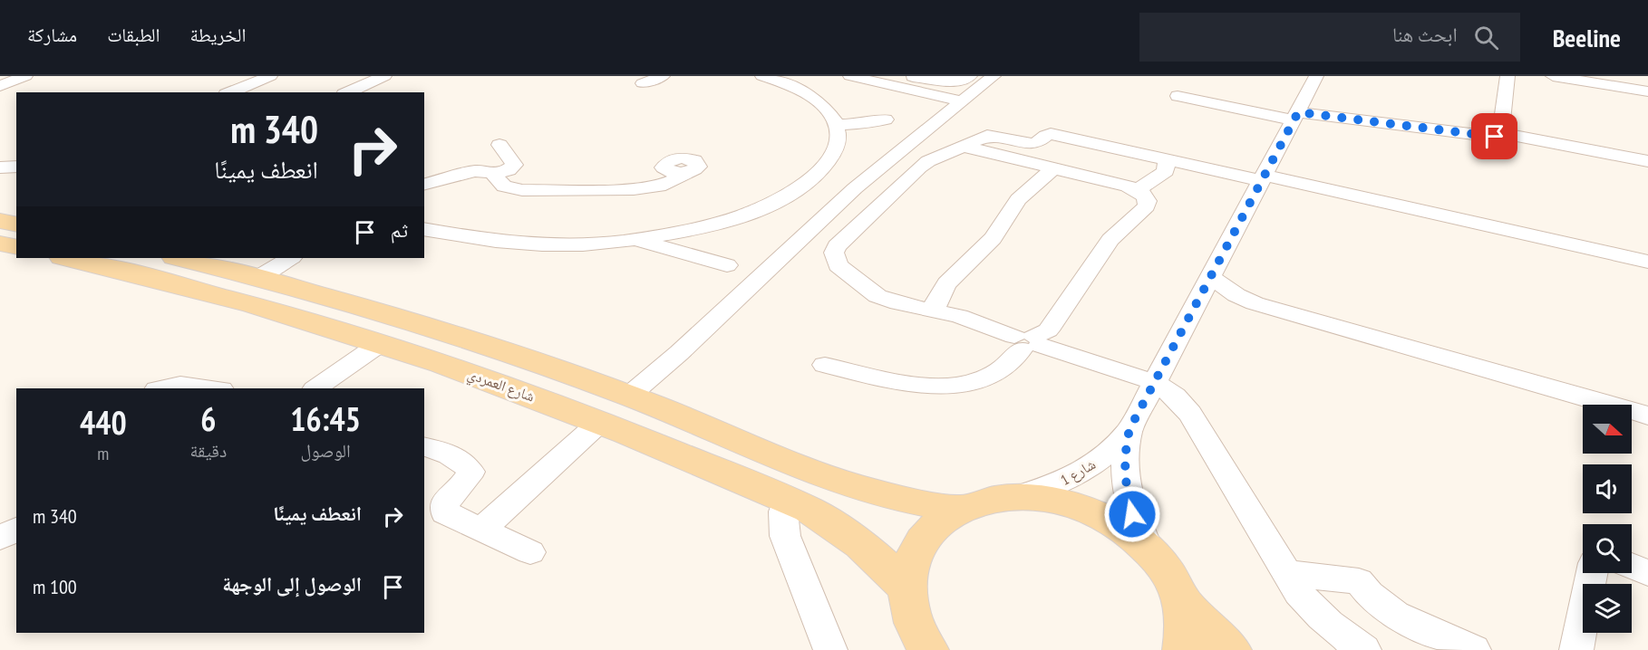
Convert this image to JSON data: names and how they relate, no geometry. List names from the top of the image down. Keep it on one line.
{"streets":{"main road":["شارع العمردي"],"street":["شارع 1"]},"north":"right","page":{"header":"Beeline","search":"ابحث هنا","nav":["الخريطة","الطبقات","مشاركة"],"turn":["340 m","انعطف يمينًا"],"then":"ثم","eta":["16:45","الوصول","6","دقيقة","440","m"],"list":[{"name":"انعطف يمينًا","value":"340 m"},{"name":"الوصول إلى الوجهة","value":"100 m"}]}}
